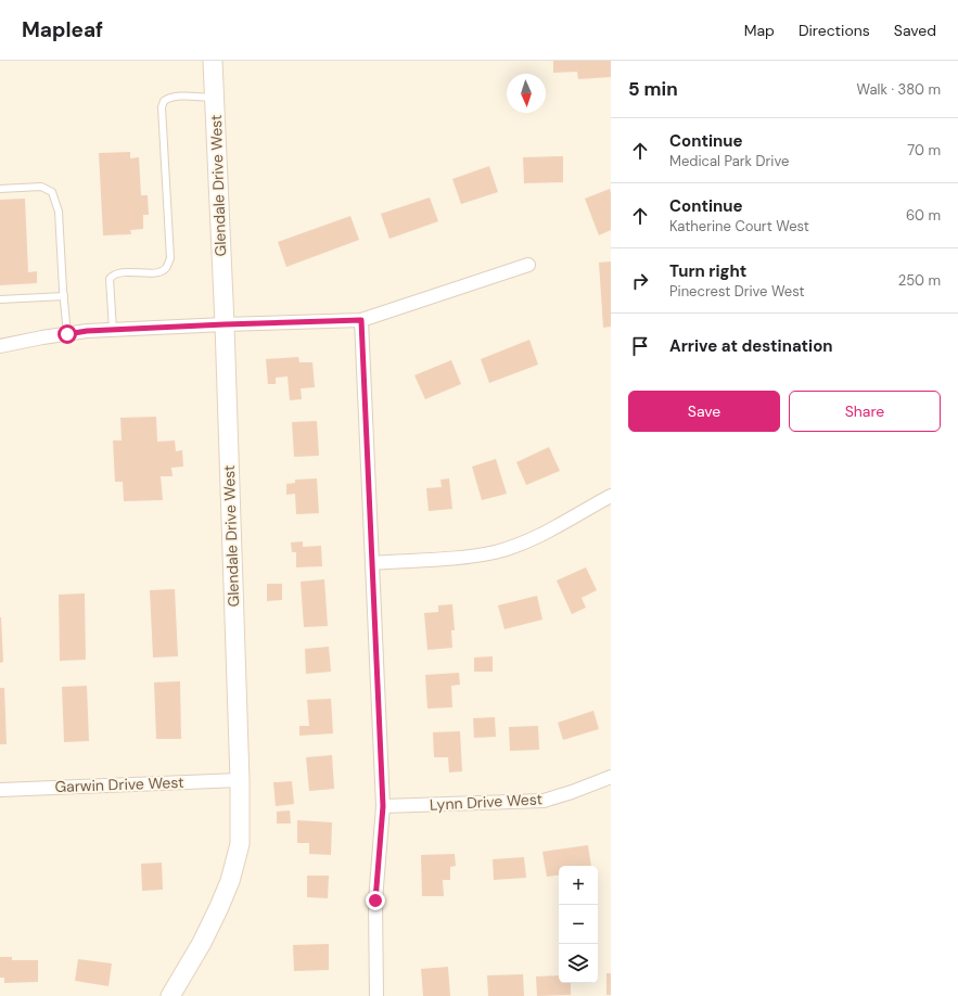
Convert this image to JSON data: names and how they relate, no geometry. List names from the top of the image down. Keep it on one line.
{"streets":{"street":["Glendale Drive West","Garwin Drive West","Lynn Drive West"]},"crossings":[["Glendale Drive West","Garwin Drive West"]],"north":"bottom","page":{"header":"Mapleaf","nav":["Map","Directions","Saved"],"heading":["5 min","Walk · 380 m"],"list":[["Continue","Medical Park Drive","70 m"],["Continue","Katherine Court West","60 m"],["Turn right","Pinecrest Drive West","250 m"],"Arrive at destination"],"buttons":["Save","Share"],"map_buttons":["+","−"]}}
